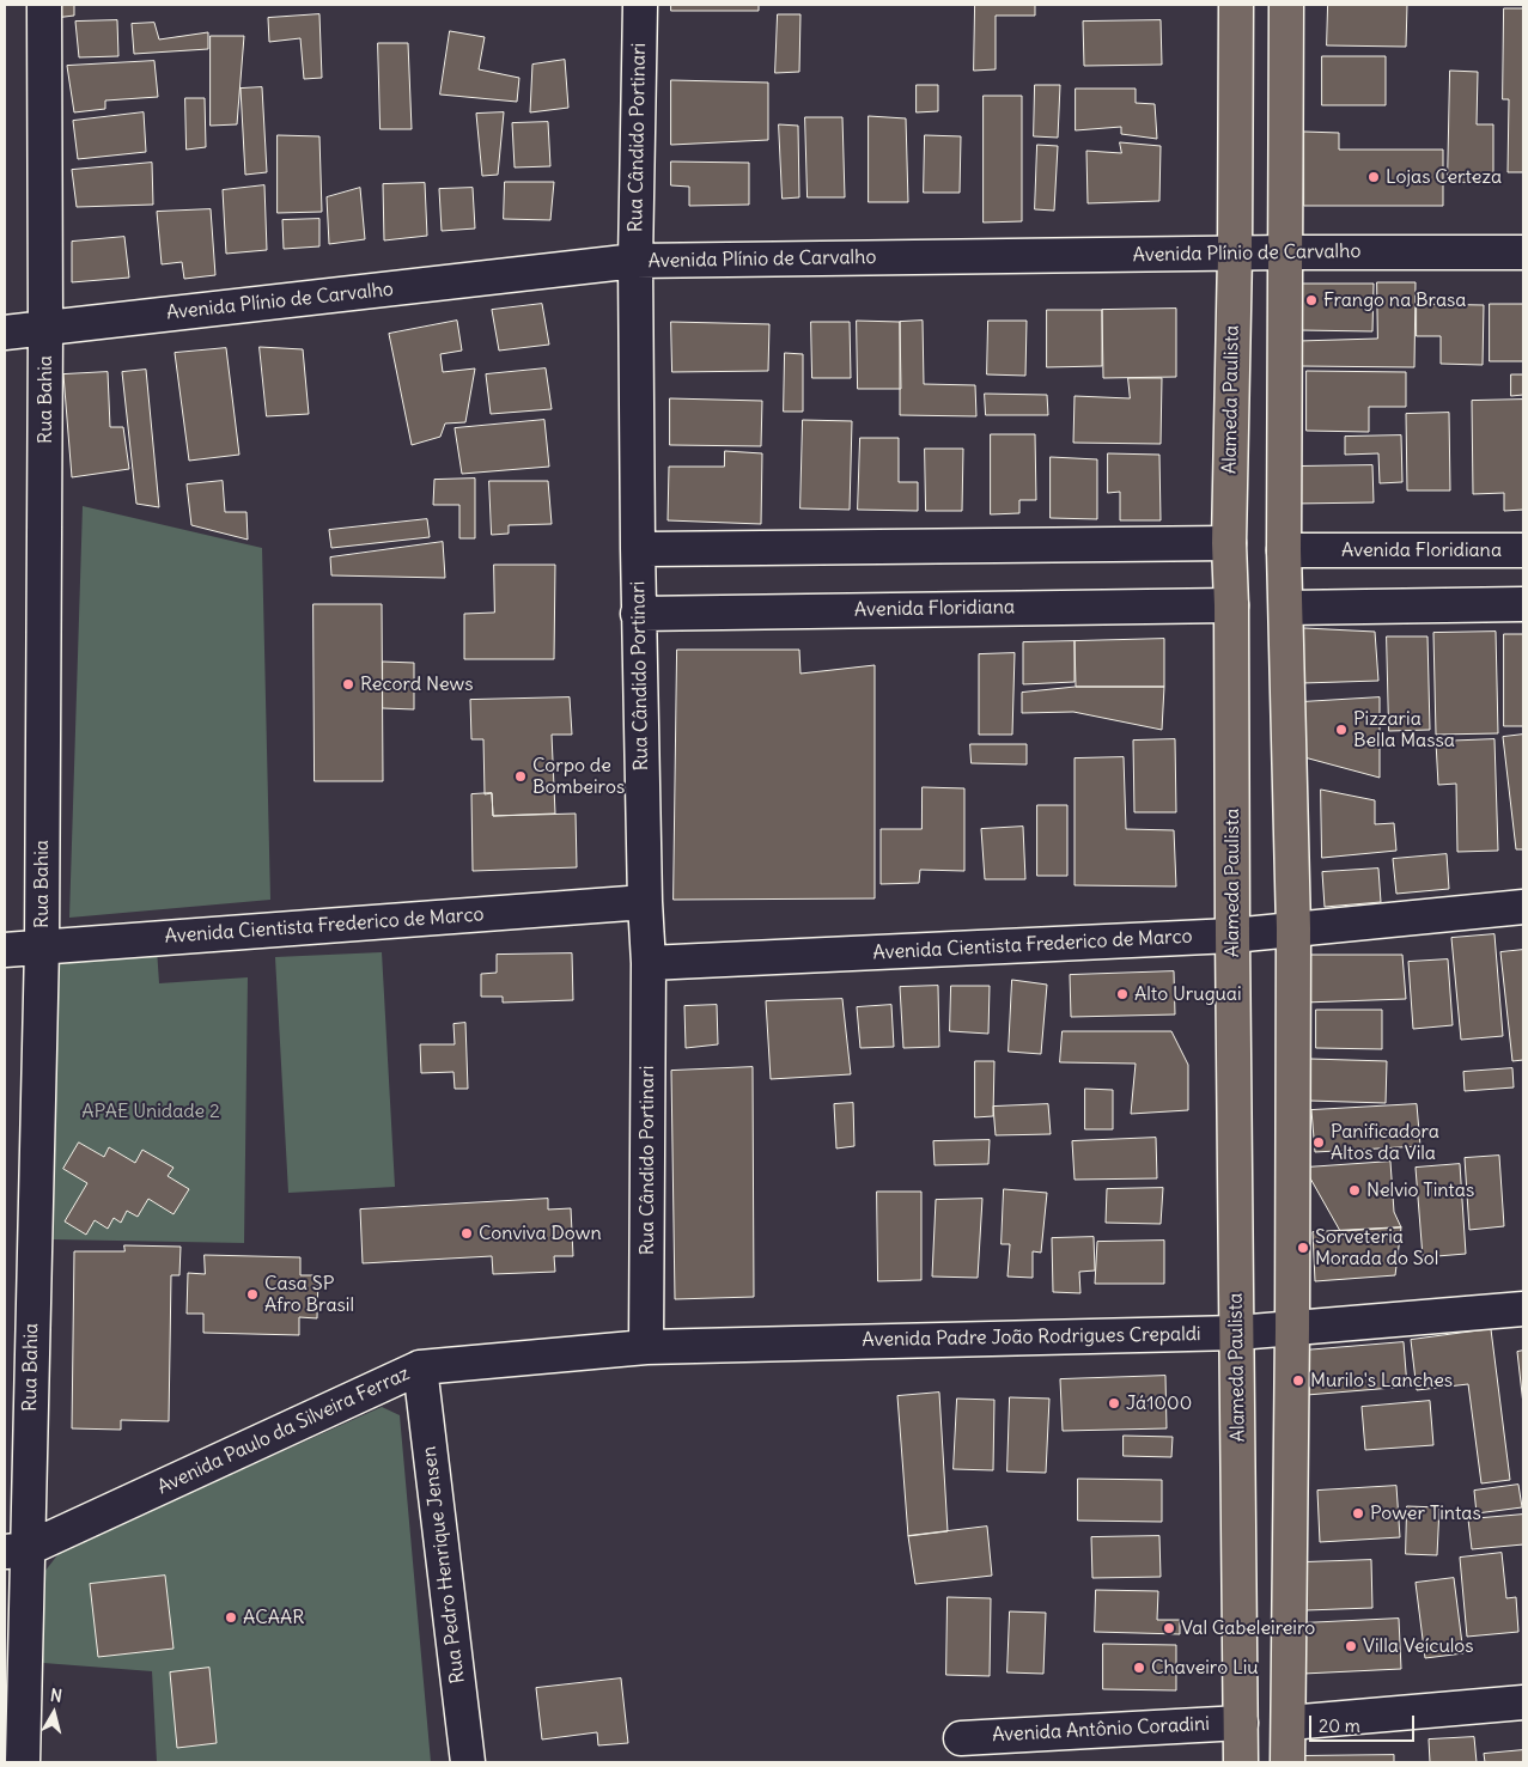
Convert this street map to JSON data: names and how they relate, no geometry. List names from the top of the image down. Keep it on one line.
{"streets":{"main road":["Alameda Paulista"],"street":["Rua Cândido Portinari","Avenida Plínio de Carvalho","Rua Bahia","Avenida Floridiana","Avenida Cientista Frederico de Marco","Avenida Padre João Rodrigues Crepaldi","Avenida Paulo da Silveira Ferraz","Rua Pedro Henrique Jensen","Avenida Antônio Coradini"]},"crossings":[["Rua Cândido Portinari","Avenida Plínio de Carvalho"],["Rua Cândido Portinari","Avenida Floridiana"],["Rua Cândido Portinari","Avenida Cientista Frederico de Marco"],["Rua Cândido Portinari","Avenida Padre João Rodrigues Crepaldi"],["Rua Cândido Portinari","Avenida Paulo da Silveira Ferraz"],["Avenida Plínio de Carvalho","Rua Bahia"],["Avenida Plínio de Carvalho","Alameda Paulista"],["Rua Bahia","Avenida Cientista Frederico de Marco"],["Rua Bahia","Avenida Paulo da Silveira Ferraz"],["Alameda Paulista","Avenida Floridiana"],["Alameda Paulista","Avenida Cientista Frederico de Marco"],["Alameda Paulista","Avenida Padre João Rodrigues Crepaldi"],["Alameda Paulista","Avenida Antônio Coradini"],["Avenida Padre João Rodrigues Crepaldi","Avenida Paulo da Silveira Ferraz"],["Avenida Paulo da Silveira Ferraz","Rua Pedro Henrique Jensen"]],"parks":["APAE Unidade 2"],"places":["Lojas Certeza","Frango na Brasa","Record News","Pizzaria Bella Massa","Corpo de Bombeiros","Alto Uruguai","Panificadora Altos da Vila","Nelvio Tintas","Conviva Down","Sorveteria Morada do Sol","Casa SP Afro Brasil","Murilo's Lanches","Já1000","Power Tintas","ACAAR","Val Cabeleireiro","Villa Veículos","Chaveiro Liu"],"scale_bar":"20 m","north":"top"}
